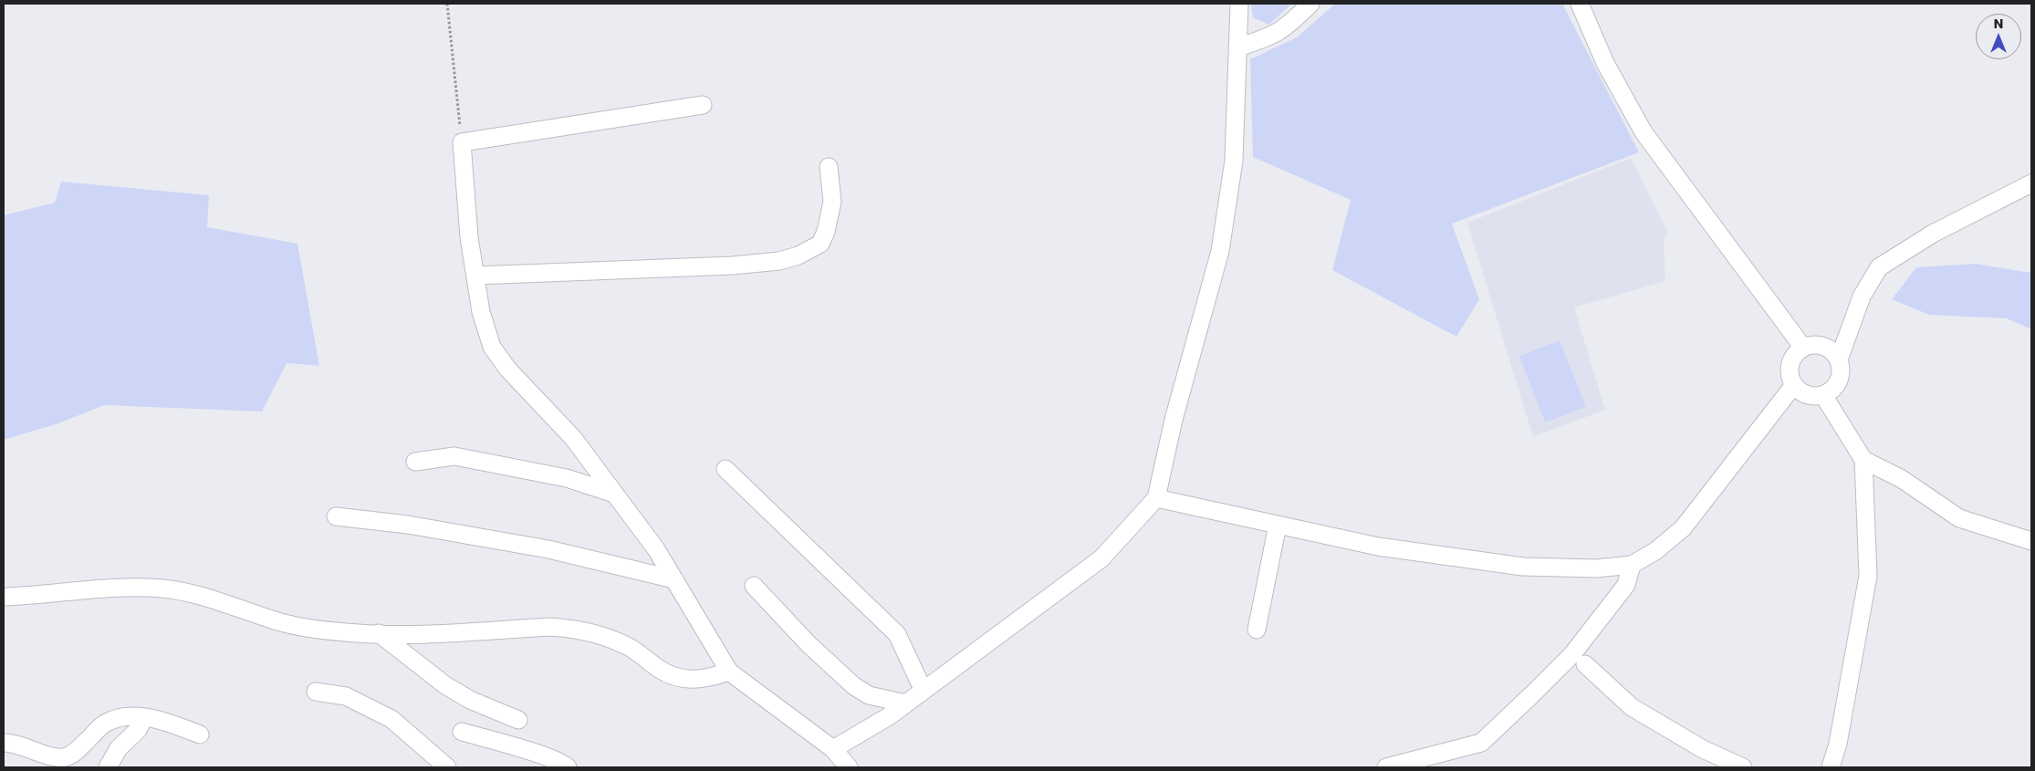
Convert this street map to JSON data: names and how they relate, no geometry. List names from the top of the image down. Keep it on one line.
{"north":"top"}
